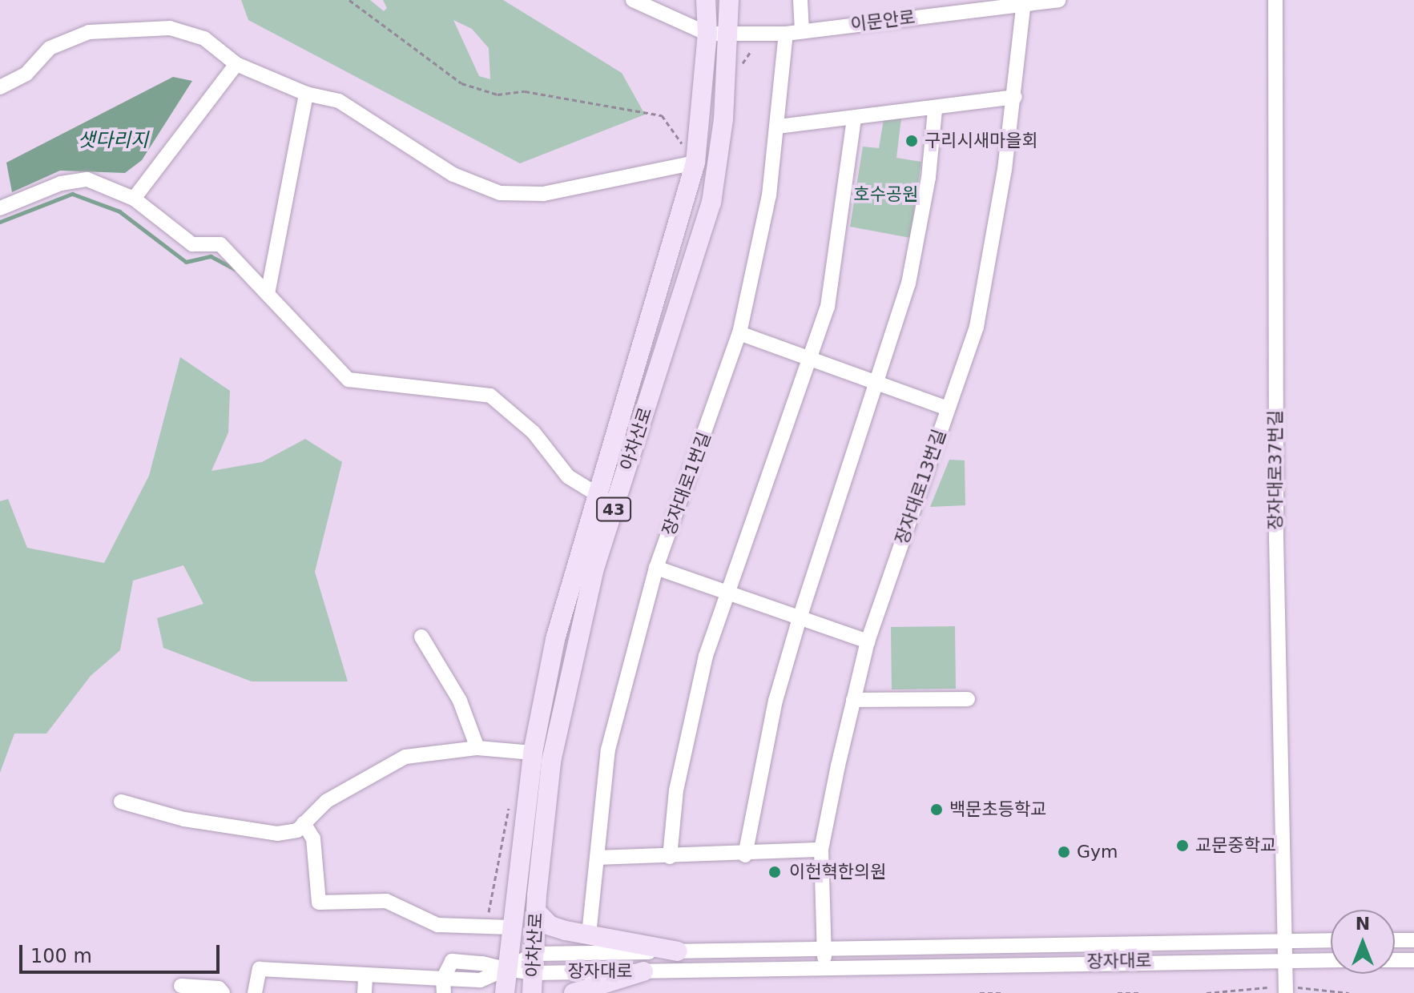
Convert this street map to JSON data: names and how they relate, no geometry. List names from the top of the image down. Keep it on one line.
{"streets":{"main road":["아차산로","43"],"street":["이문안로","장자대로37번길","장자대로1번길","장자대로13번길","장자대로"]},"crossings":[["이문안로","아차산로"],["이문안로","장자대로1번길"],["이문안로","장자대로13번길"],["아차산로","장자대로"],["장자대로37번길","장자대로"],["장자대로13번길","장자대로"]],"water":["샛다리지"],"parks":["호수공원"],"places":["구리시새마을회","백문초등학교","교문중학교","Gym","이헌혁한의원"],"scale_bar":"100 m","north":"top"}
